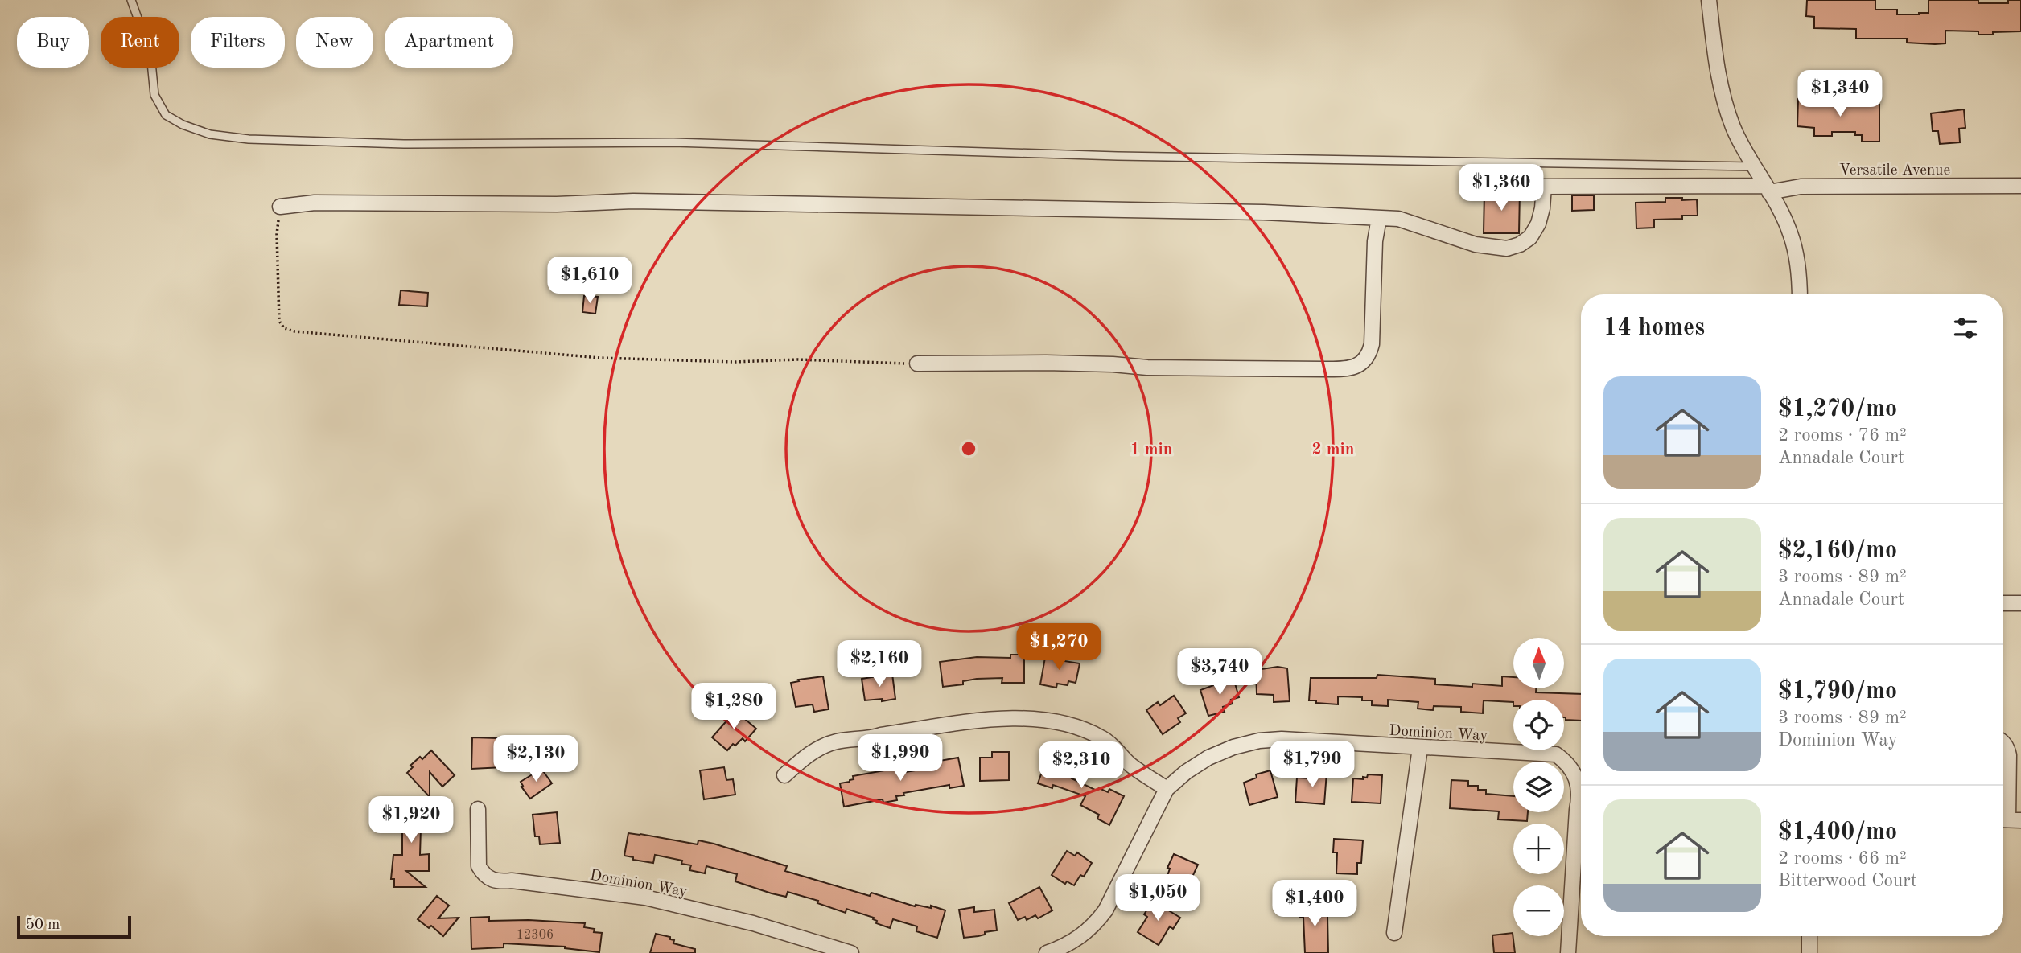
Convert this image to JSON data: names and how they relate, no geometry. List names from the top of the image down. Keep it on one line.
{"streets":{"street":["Versatile Avenue","Dominion Way"]},"house_numbers":["12306"],"scale_bar":"50 m","north":"top","page":{"chip":["Buy","Rent","Filters","New","Apartment"],"price":["$1,340","$1,360","$1,610","$1,270","$2,160","$3,740","$1,280","$1,990","$2,130","$1,790","$2,310","$1,920","$1,050","$1,400"],"heading":"14 homes","list":[{"name":"$1,270/mo","note":"2 rooms · 76 m² · Annadale Court"},{"name":"$2,160/mo","note":"3 rooms · 89 m² · Annadale Court"},{"name":"$1,790/mo","note":"3 rooms · 89 m² · Dominion Way"},{"name":"$1,400/mo","note":"2 rooms · 66 m² · Bitterwood Court"}],"map_buttons":["+","−"],"scale":"50 m"},"rings":["1 min","2 min"]}
